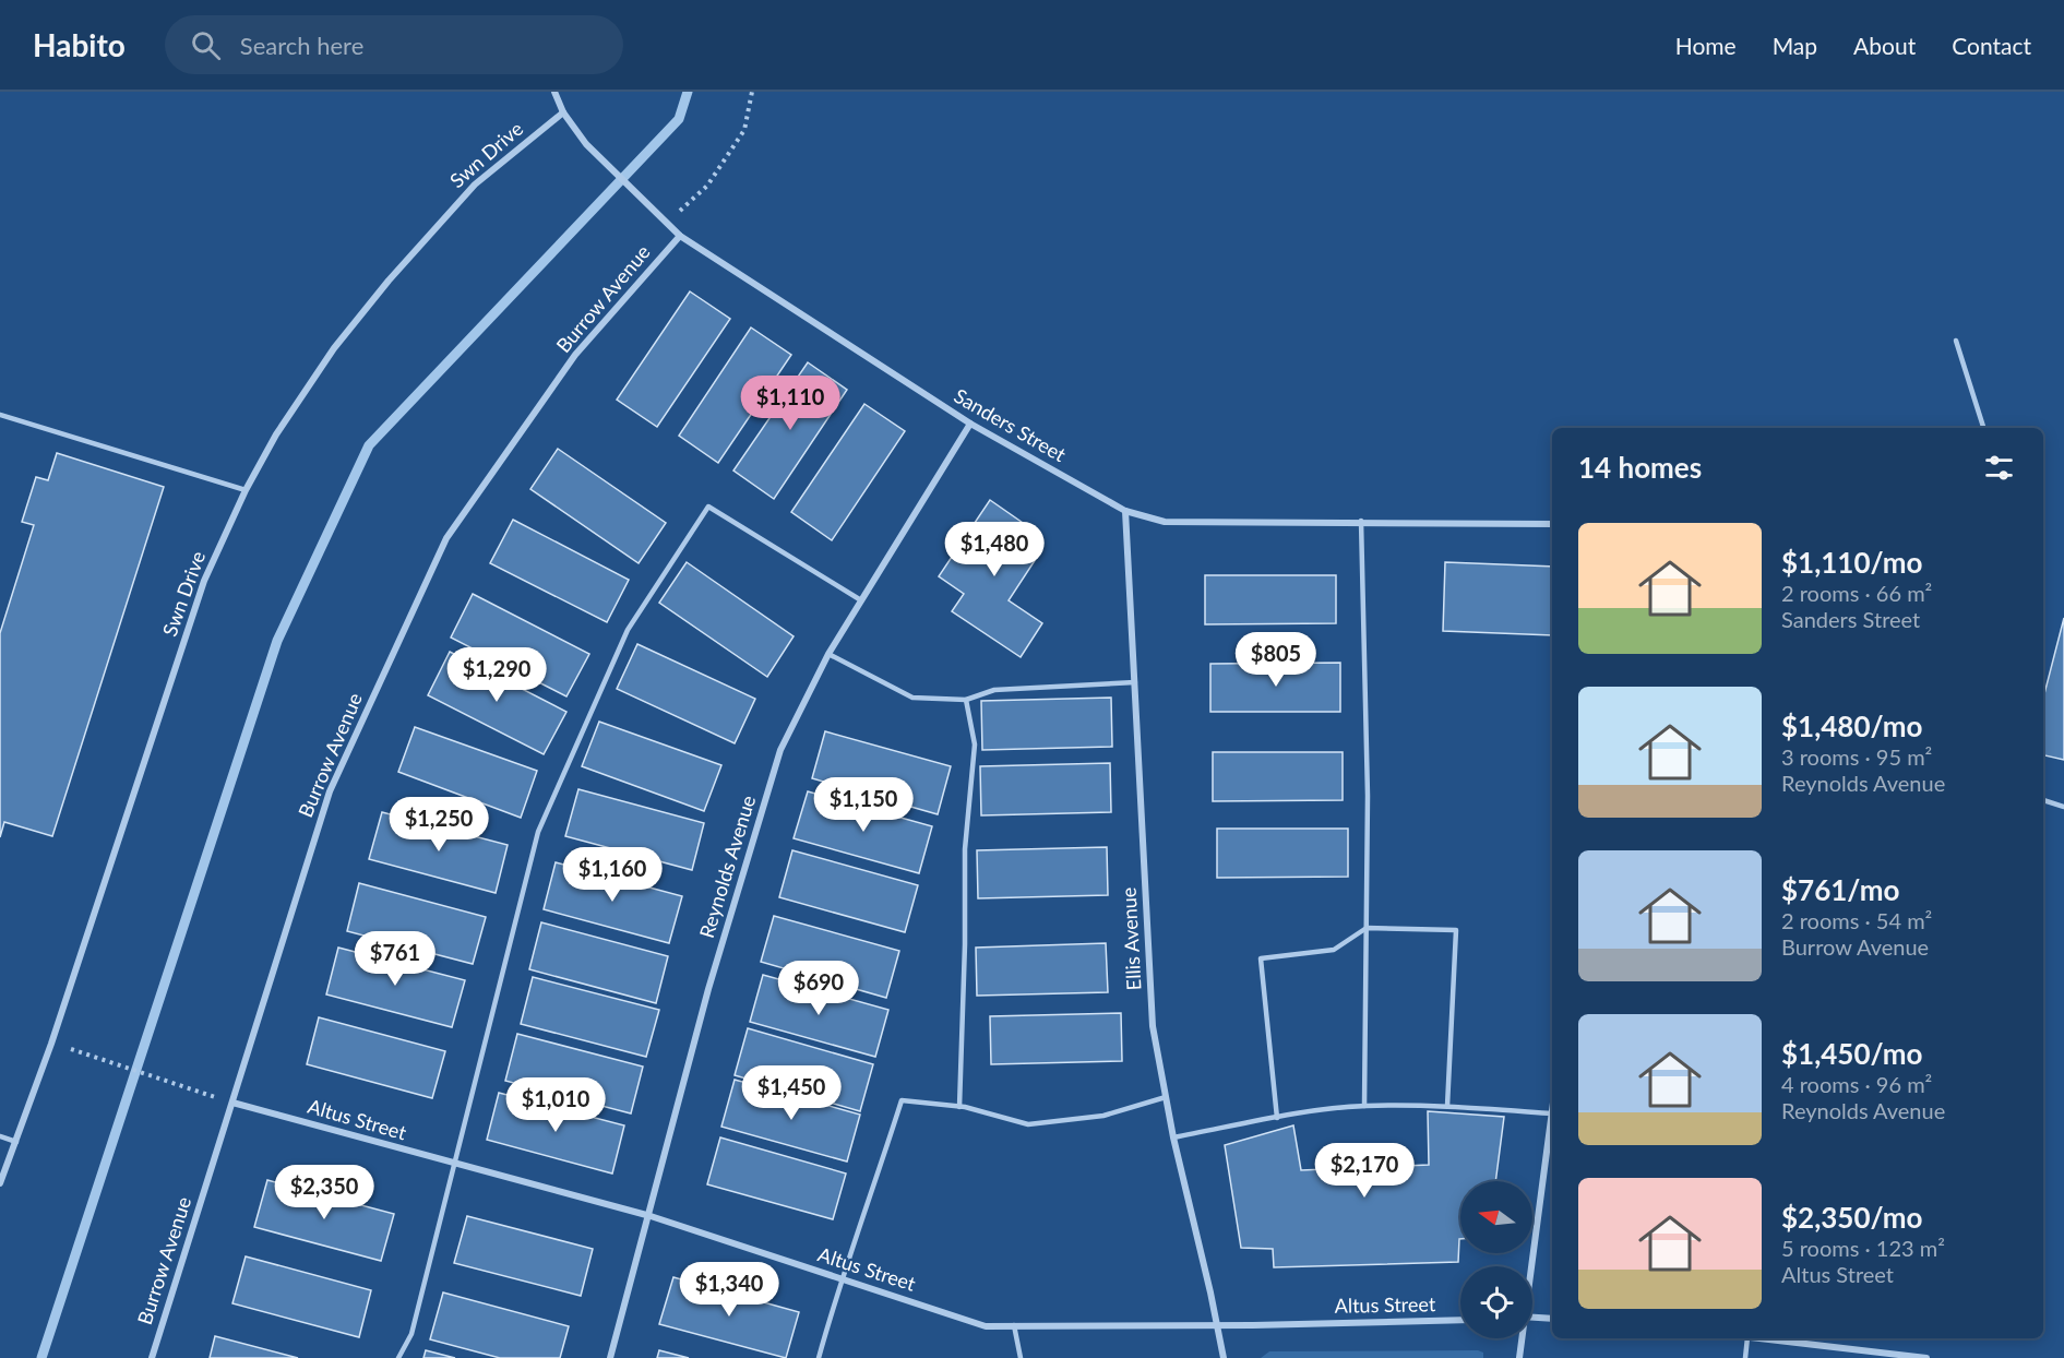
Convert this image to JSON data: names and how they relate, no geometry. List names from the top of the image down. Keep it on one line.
{"streets":{"street":["Swn Drive","Burrow Avenue","Sanders Street","Reynolds Avenue","Ellis Avenue","Altus Street"]},"crossings":[["Swn Drive","Sanders Street"],["Burrow Avenue","Sanders Street"],["Burrow Avenue","Altus Street"],["Sanders Street","Reynolds Avenue"],["Sanders Street","Ellis Avenue"],["Reynolds Avenue","Altus Street"],["Ellis Avenue","Altus Street"]],"north":"left","page":{"header":"Habito","search":"Search here","nav":["Home","Map","About","Contact"],"price":["$1,110","$1,480","$805","$1,290","$1,150","$1,250","$1,160","$761","$690","$1,450","$1,010","$2,170","$2,350","$1,340"],"heading":"14 homes","list":[{"name":"$1,110/mo","note":"2 rooms · 66 m² · Sanders Street"},{"name":"$1,480/mo","note":"3 rooms · 95 m² · Reynolds Avenue"},{"name":"$761/mo","note":"2 rooms · 54 m² · Burrow Avenue"},{"name":"$1,450/mo","note":"4 rooms · 96 m² · Reynolds Avenue"},{"name":"$2,350/mo","note":"5 rooms · 123 m² · Altus Street"}]}}
